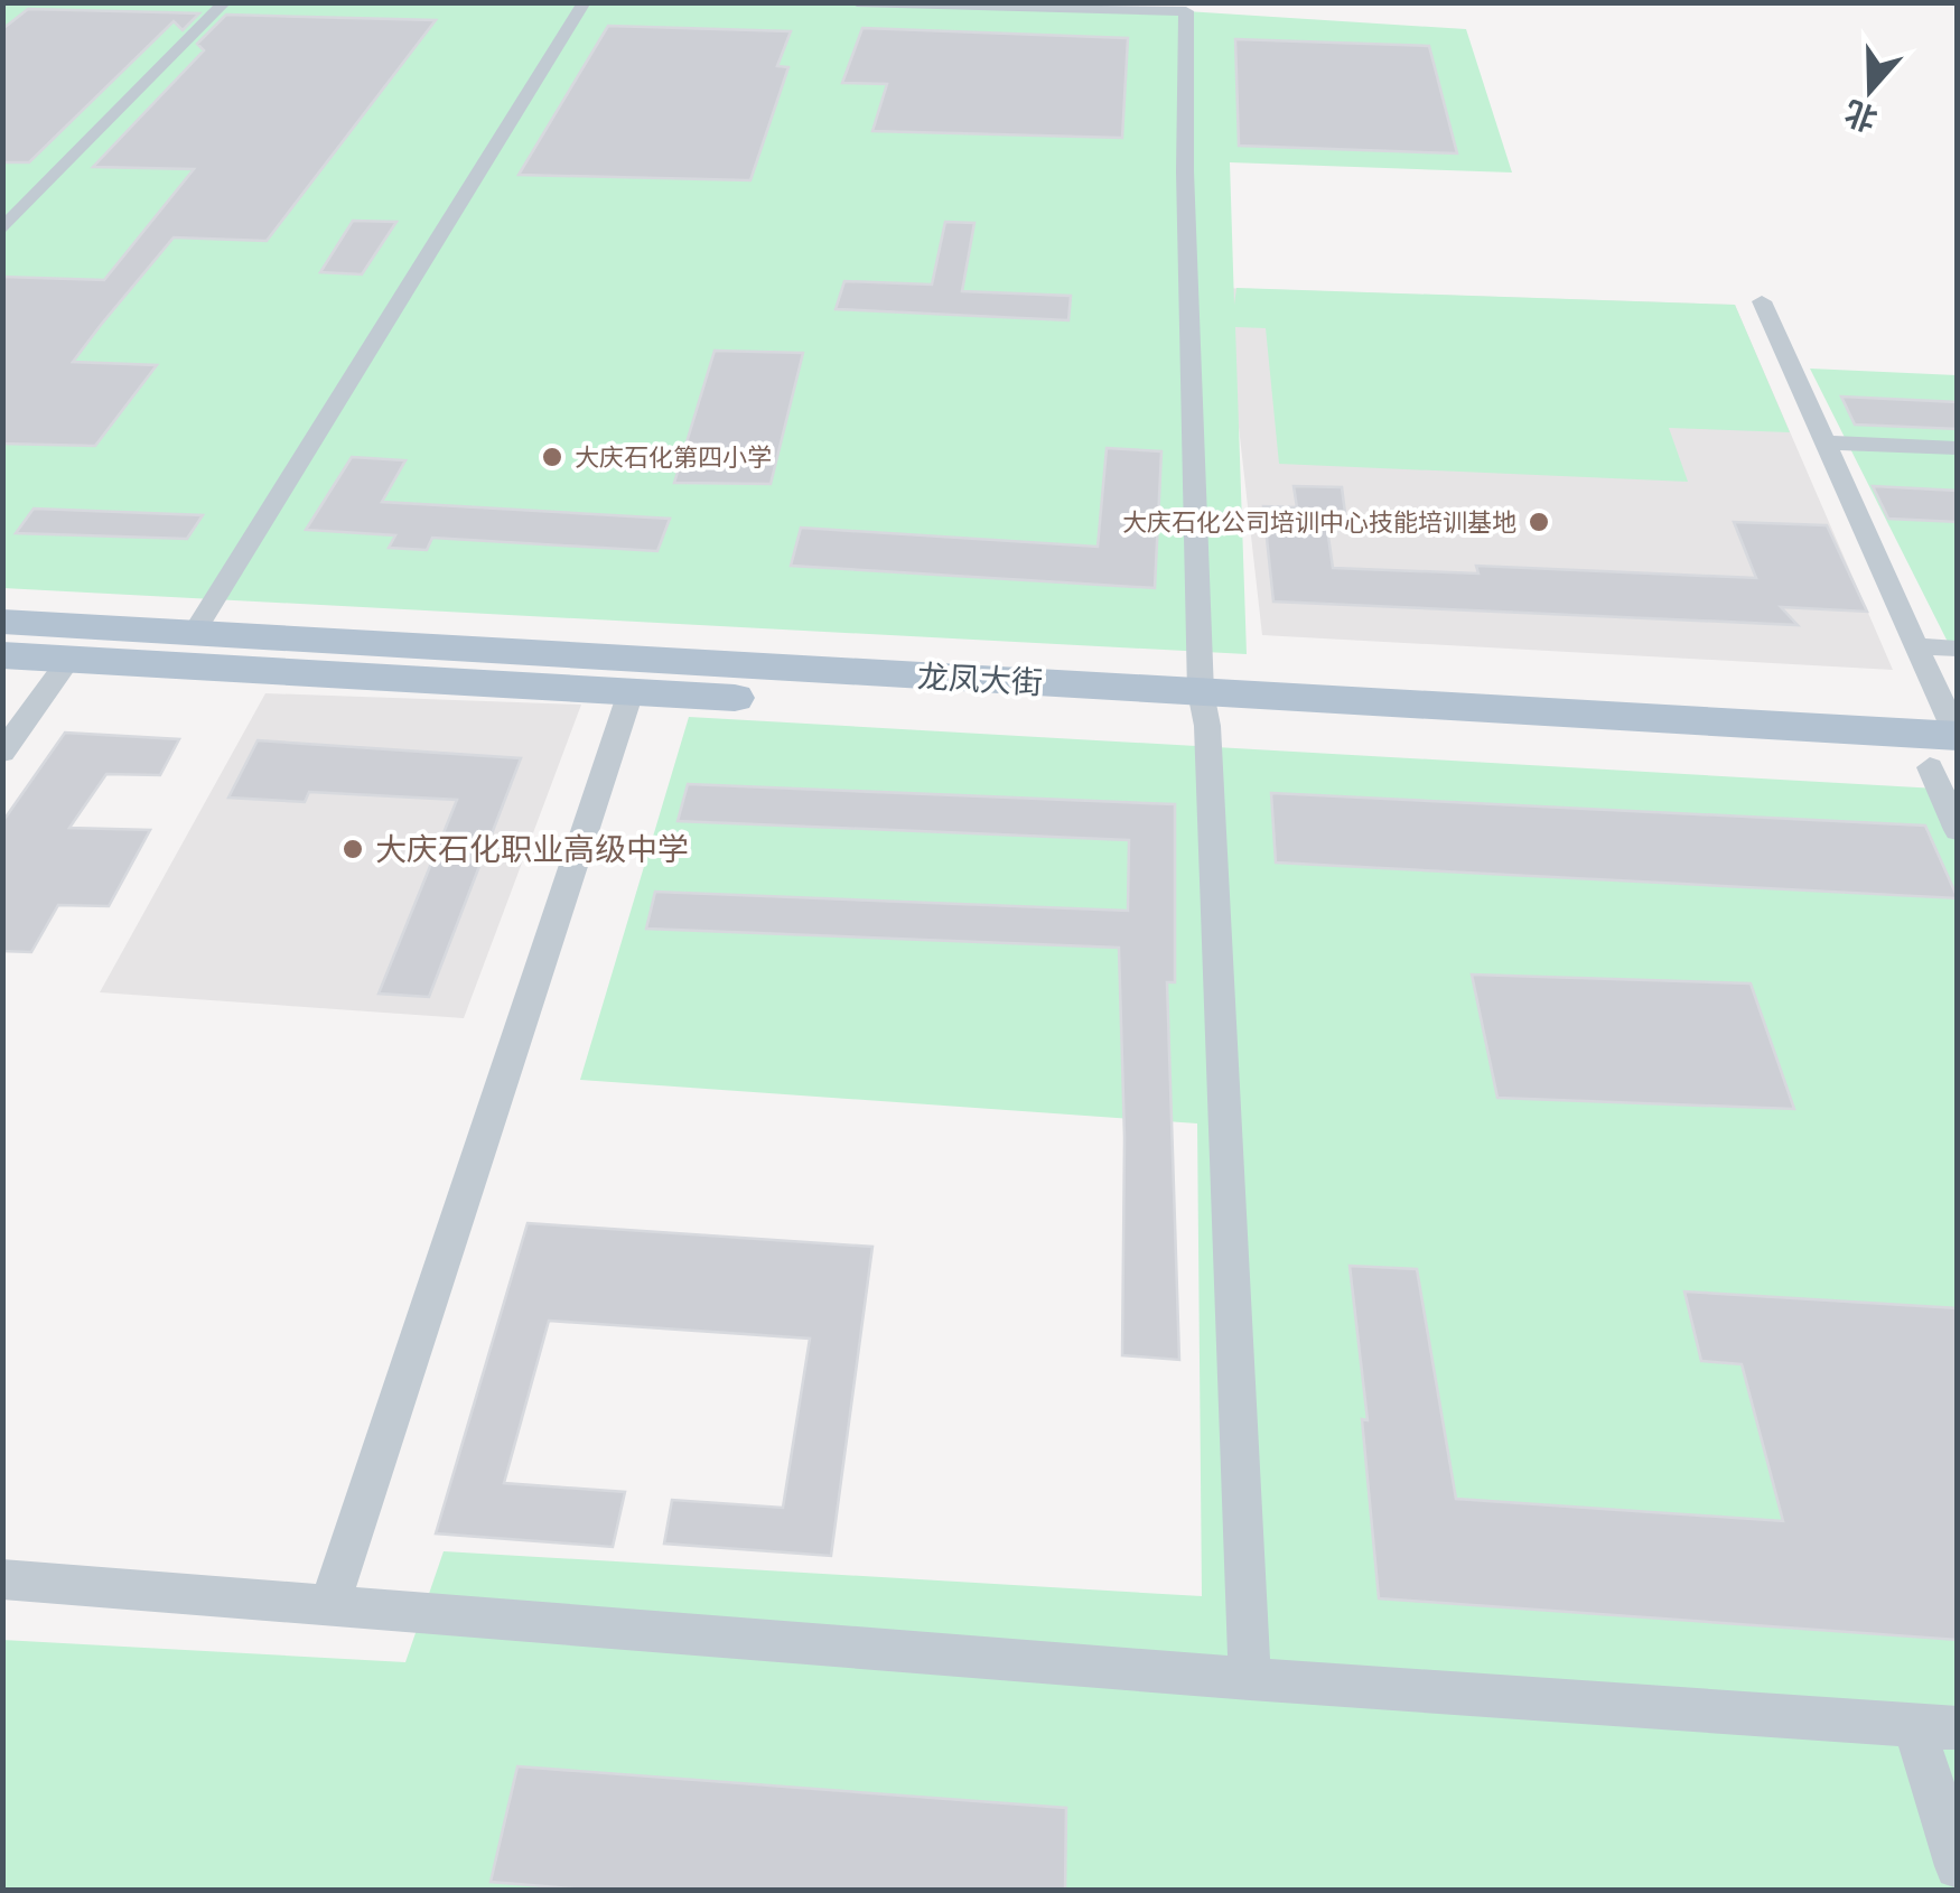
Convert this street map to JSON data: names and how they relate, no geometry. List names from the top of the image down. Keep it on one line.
{"streets":{"main road":["龙凤大街"]},"places":["大庆石化第四小学","大庆石化公司培训中心技能培训基地","大庆石化职业高级中学"],"north":"bottom"}
